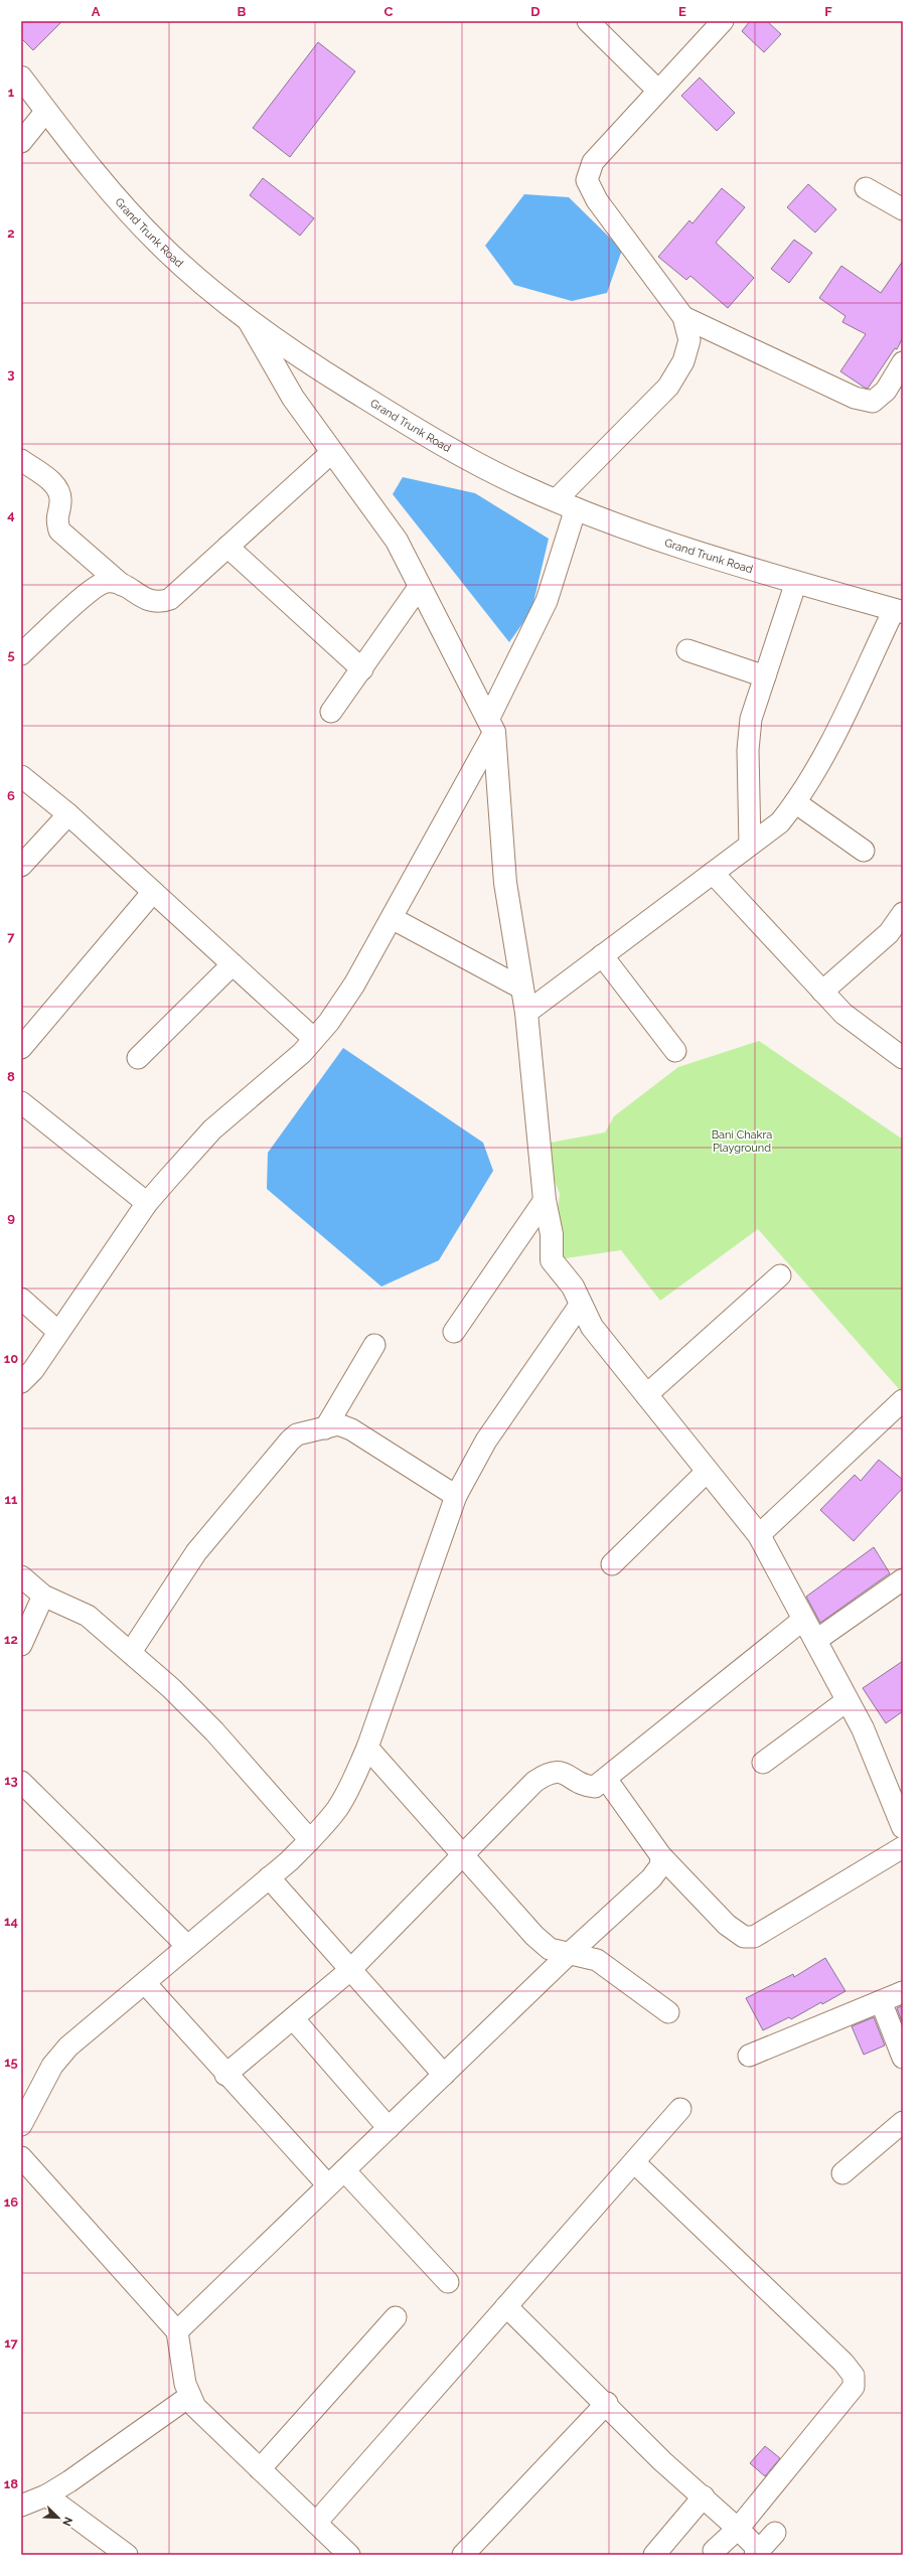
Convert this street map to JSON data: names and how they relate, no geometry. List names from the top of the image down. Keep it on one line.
{"streets":{"street":["Grand Trunk Road"]},"parks":["Bani Chakra Playground"],"north":"bottom right","grid":{"columns":["A","B","C","D","E","F"],"rows":["1","2","3","4","5","6","7","8","9","10","11","12","13","14","15","16","17","18"]}}
